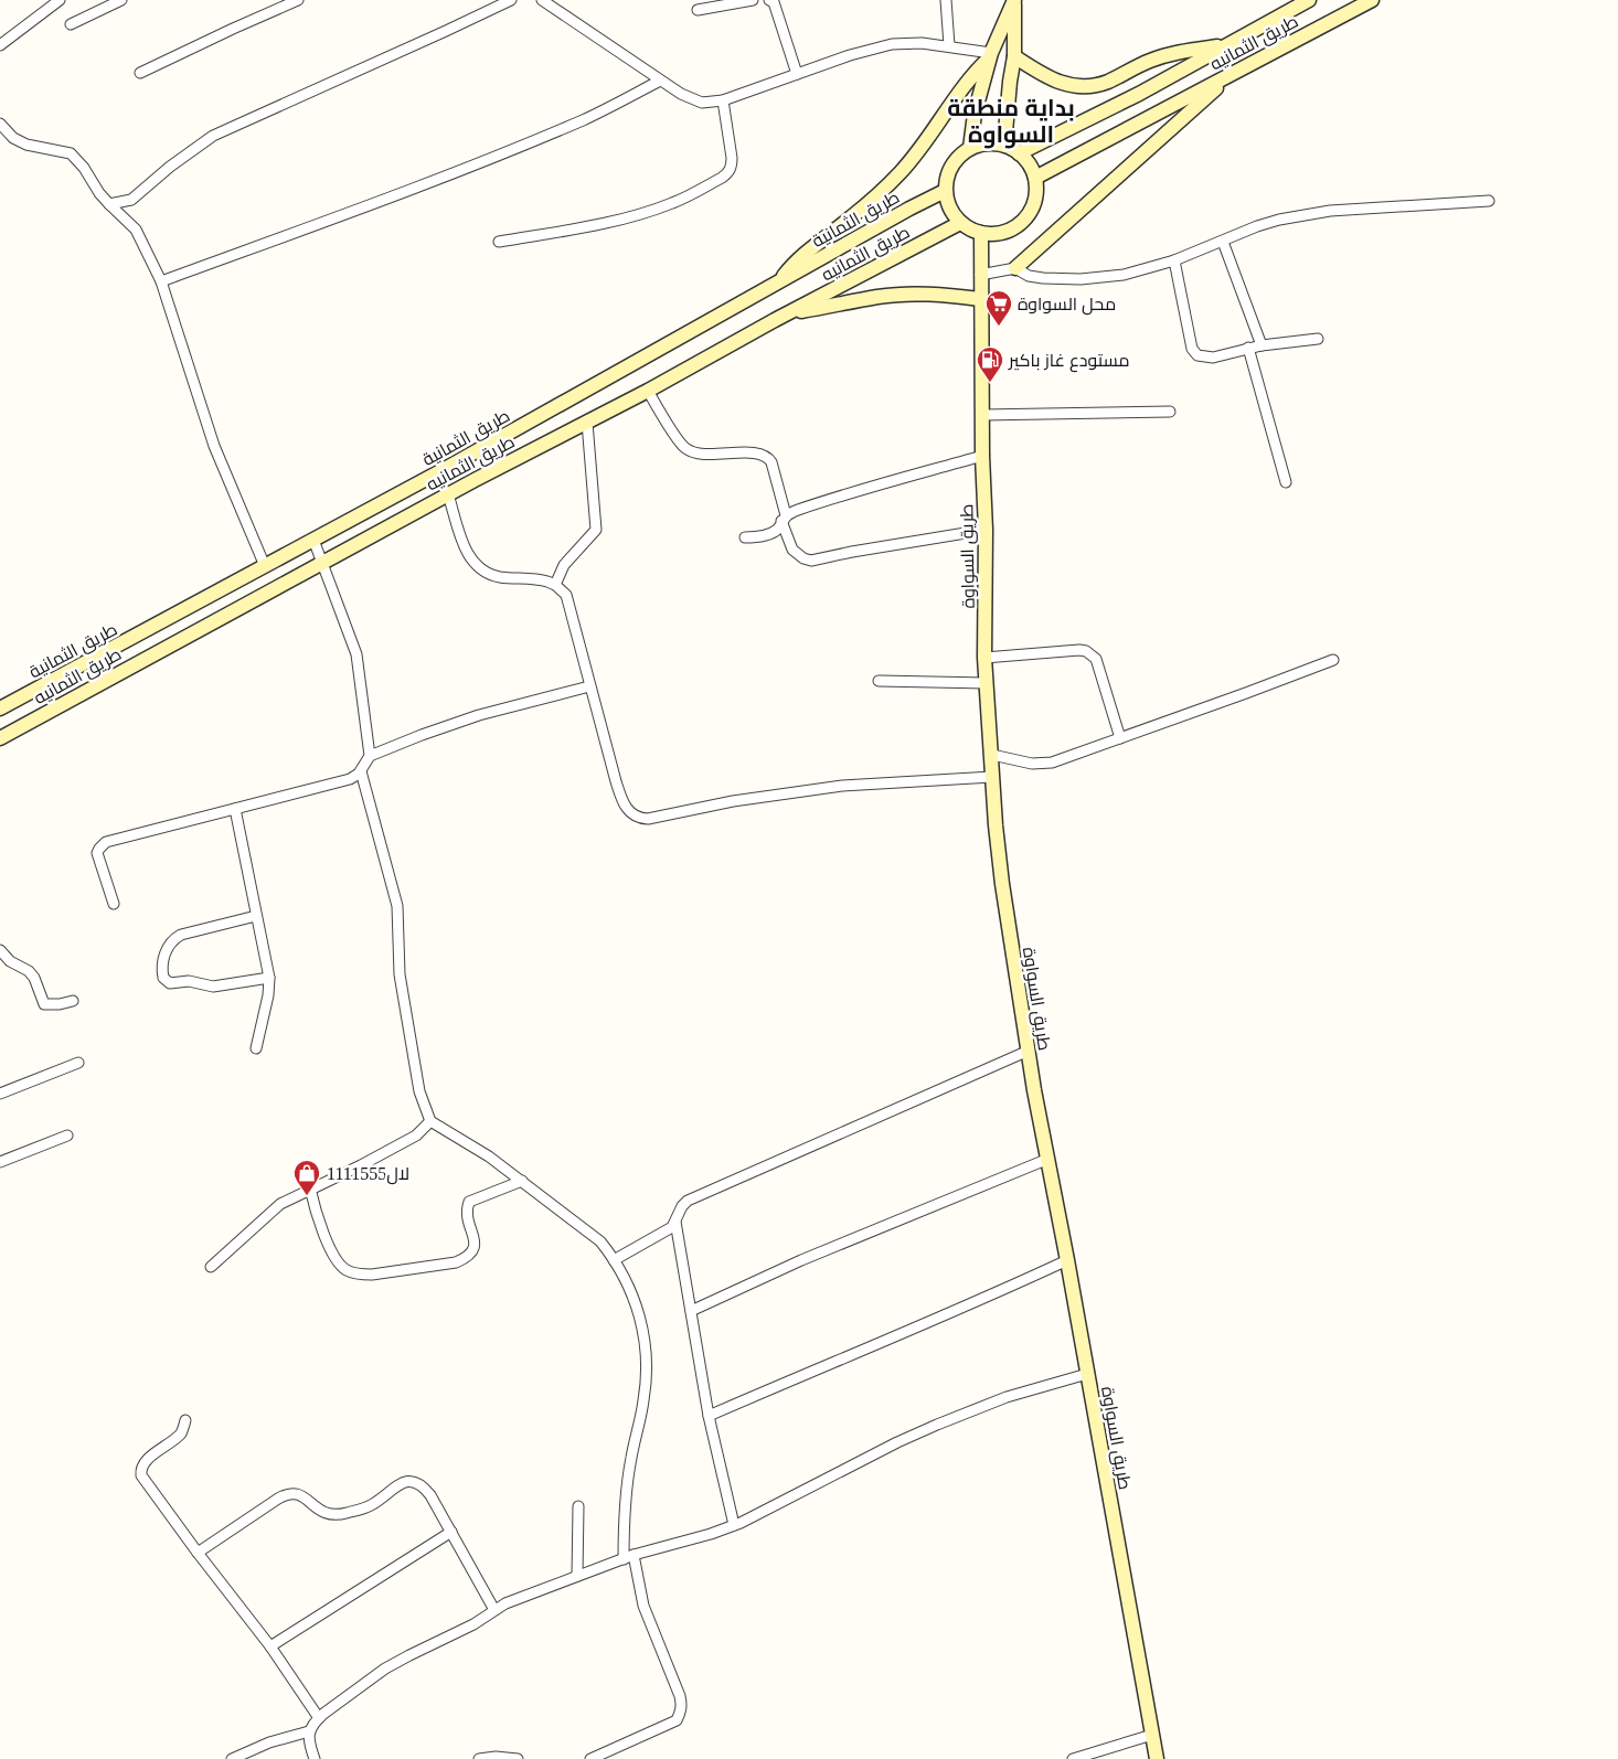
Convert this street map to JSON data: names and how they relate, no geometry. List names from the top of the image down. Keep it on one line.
{"streets":{"street":["طريق الثمانيه","طريق الثمانية","طريق السواوة"]},"crossings":[["طريق الثمانيه","طريق الثمانية"],["طريق الثمانيه","طريق السواوة"],["طريق الثمانية","طريق السواوة"]],"districts":["بداية منطقة السواوة"],"places":{"supermarket":["محل السواوة"],"fuel station":["مستودع غاز باكير"],"shop":["1111555لال"]}}
